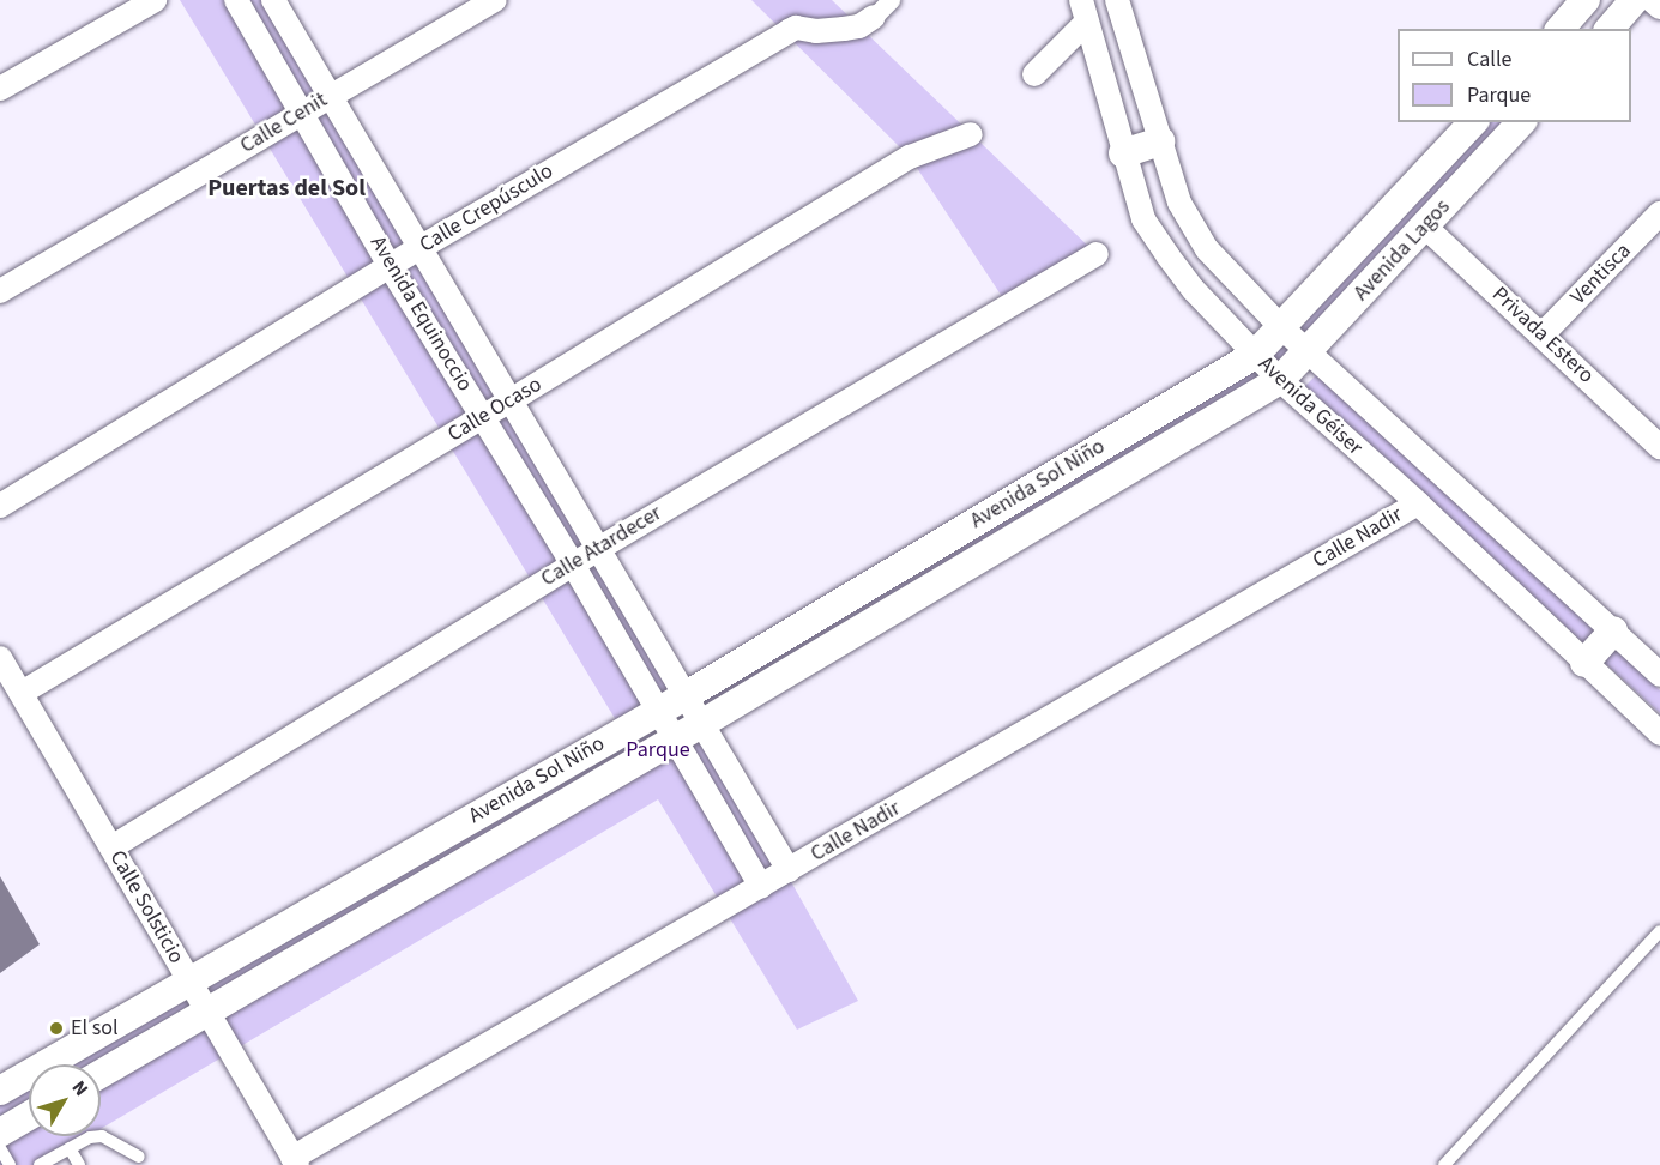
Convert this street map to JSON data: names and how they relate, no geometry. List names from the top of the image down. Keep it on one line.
{"streets":{"street":["Calle Cenit","Calle Crepúsculo","Avenida Lagos","Ventisca","Avenida Equinoccio","Privada Estero","Avenida Géiser","Calle Ocaso","Avenida Sol Niño","Calle Nadir","Calle Atardecer","Calle Solsticio"]},"crossings":[["Calle Cenit","Avenida Equinoccio"],["Calle Crepúsculo","Avenida Equinoccio"],["Avenida Lagos","Privada Estero"],["Avenida Lagos","Avenida Géiser"],["Avenida Lagos","Avenida Sol Niño"],["Ventisca","Privada Estero"],["Avenida Equinoccio","Calle Ocaso"],["Avenida Equinoccio","Avenida Sol Niño"],["Avenida Equinoccio","Calle Nadir"],["Avenida Equinoccio","Calle Atardecer"],["Avenida Géiser","Avenida Sol Niño"],["Avenida Géiser","Calle Nadir"],["Calle Ocaso","Calle Solsticio"],["Avenida Sol Niño","Calle Solsticio"],["Calle Nadir","Calle Solsticio"],["Calle Atardecer","Calle Solsticio"]],"districts":["Puertas del Sol"],"parks":["Parque"],"places":["El sol"],"legend":["Calle","Parque"],"north":"top right"}
